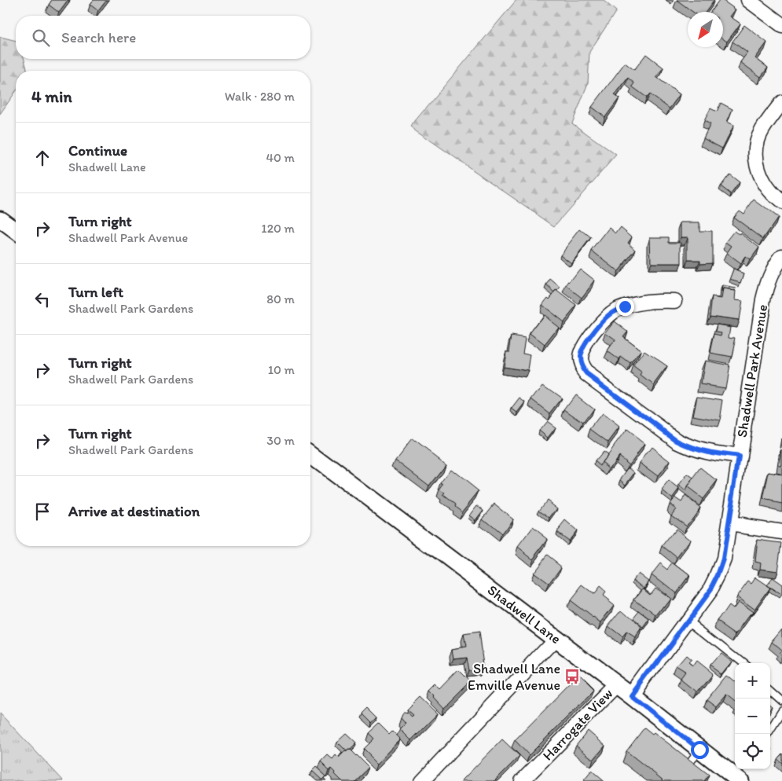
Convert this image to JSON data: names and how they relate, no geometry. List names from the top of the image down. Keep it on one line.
{"streets":{"street":["Shadwell Park Avenue","Shadwell Lane","Harrogate View"]},"crossings":[["Shadwell Park Avenue","Shadwell Lane"],["Shadwell Lane","Harrogate View"]],"places":{"bus stop":["Shadwell Lane Emville Avenue"]},"north":"bottom left","page":{"search":"Search here","heading":["4 min","Walk · 280 m"],"list":[["Continue","Shadwell Lane","40 m"],["Turn right","Shadwell Park Avenue","120 m"],["Turn left","Shadwell Park Gardens","80 m"],["Turn right","Shadwell Park Gardens","10 m"],["Turn right","Shadwell Park Gardens","30 m"],"Arrive at destination"],"map_buttons":["+","−"]}}
